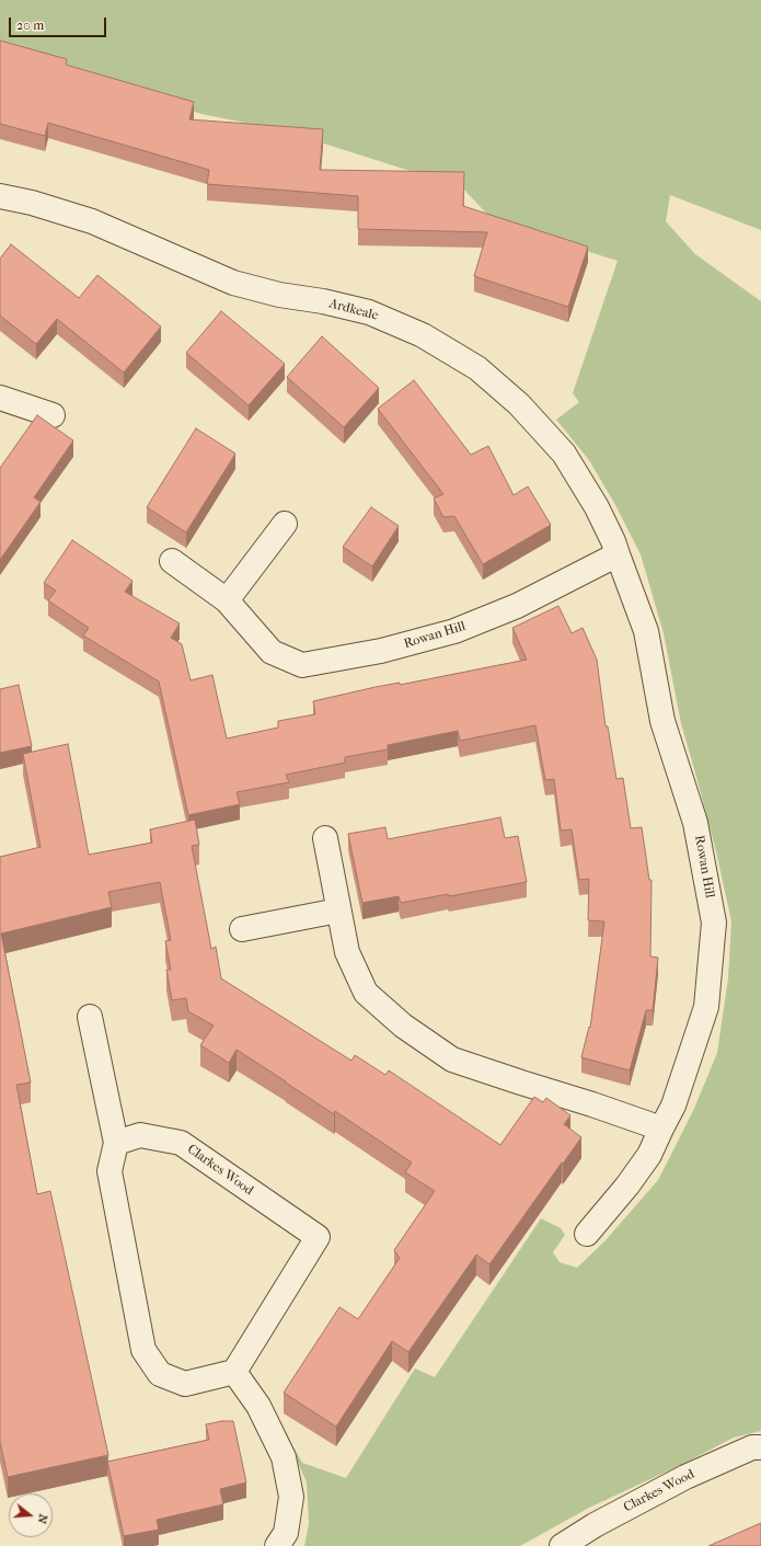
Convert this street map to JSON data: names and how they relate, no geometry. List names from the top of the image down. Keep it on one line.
{"streets":{"street":["Ardkeale","Rowan Hill","Clarkes Wood"]},"crossings":[["Ardkeale","Rowan Hill"]],"scale_bar":"20 m","north":"right"}
